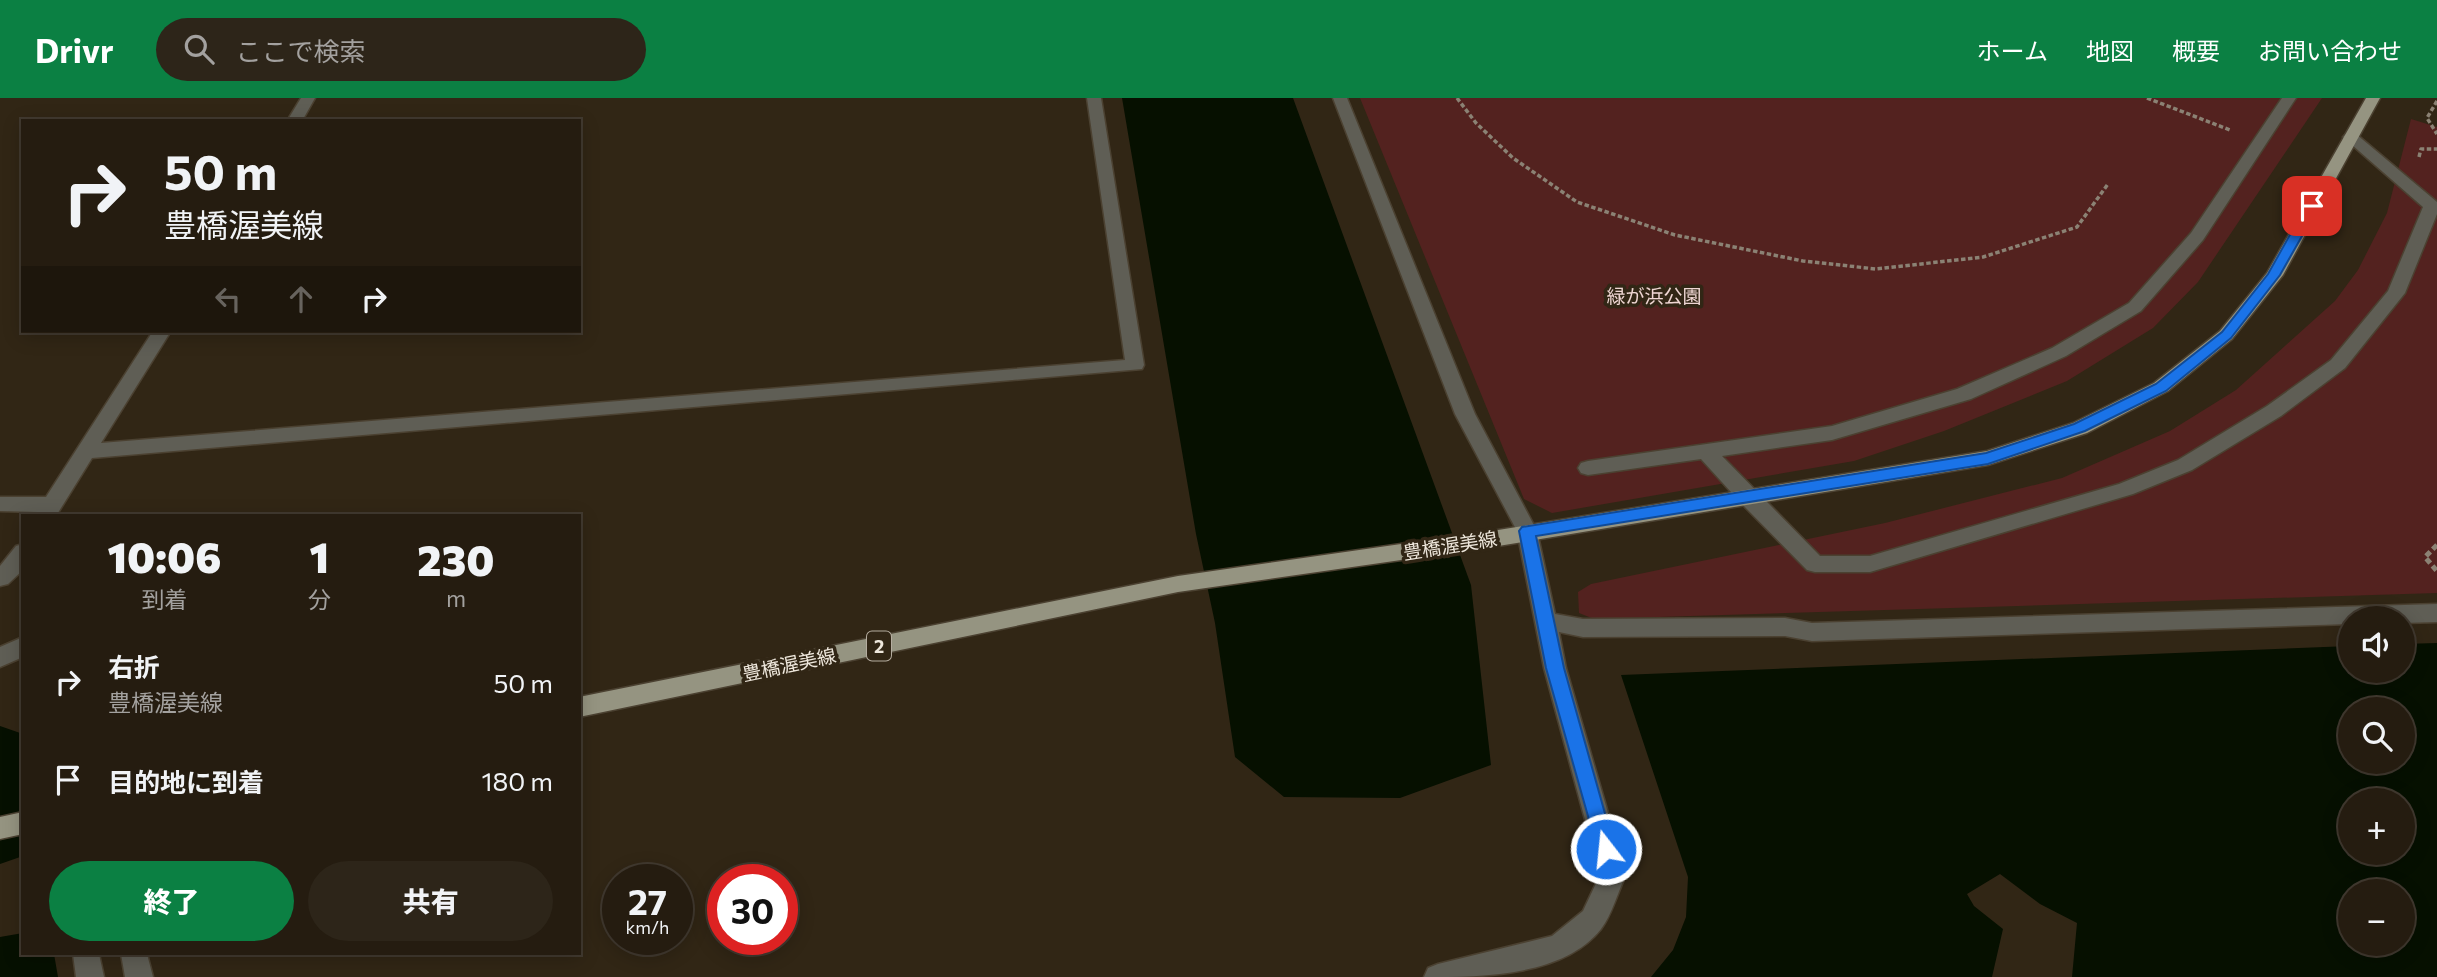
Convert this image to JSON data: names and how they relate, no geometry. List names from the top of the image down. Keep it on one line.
{"streets":{"main road":["豊橋渥美線","2"]},"parks":["緑が浜公園"],"page":{"header":"Drivr","search":"ここで検索","nav":["ホーム","地図","概要","お問い合わせ"],"turn":["50 m","豊橋渥美線"],"eta":["10:06","到着","1","分","230","m"],"map_buttons":["+","−"],"list":[{"name":"右折","note":"豊橋渥美線","value":"50 m"},{"name":"目的地に到着","value":"180 m"}],"buttons":["終了","共有"],"speed":"27 km/h","limit":"30"}}
